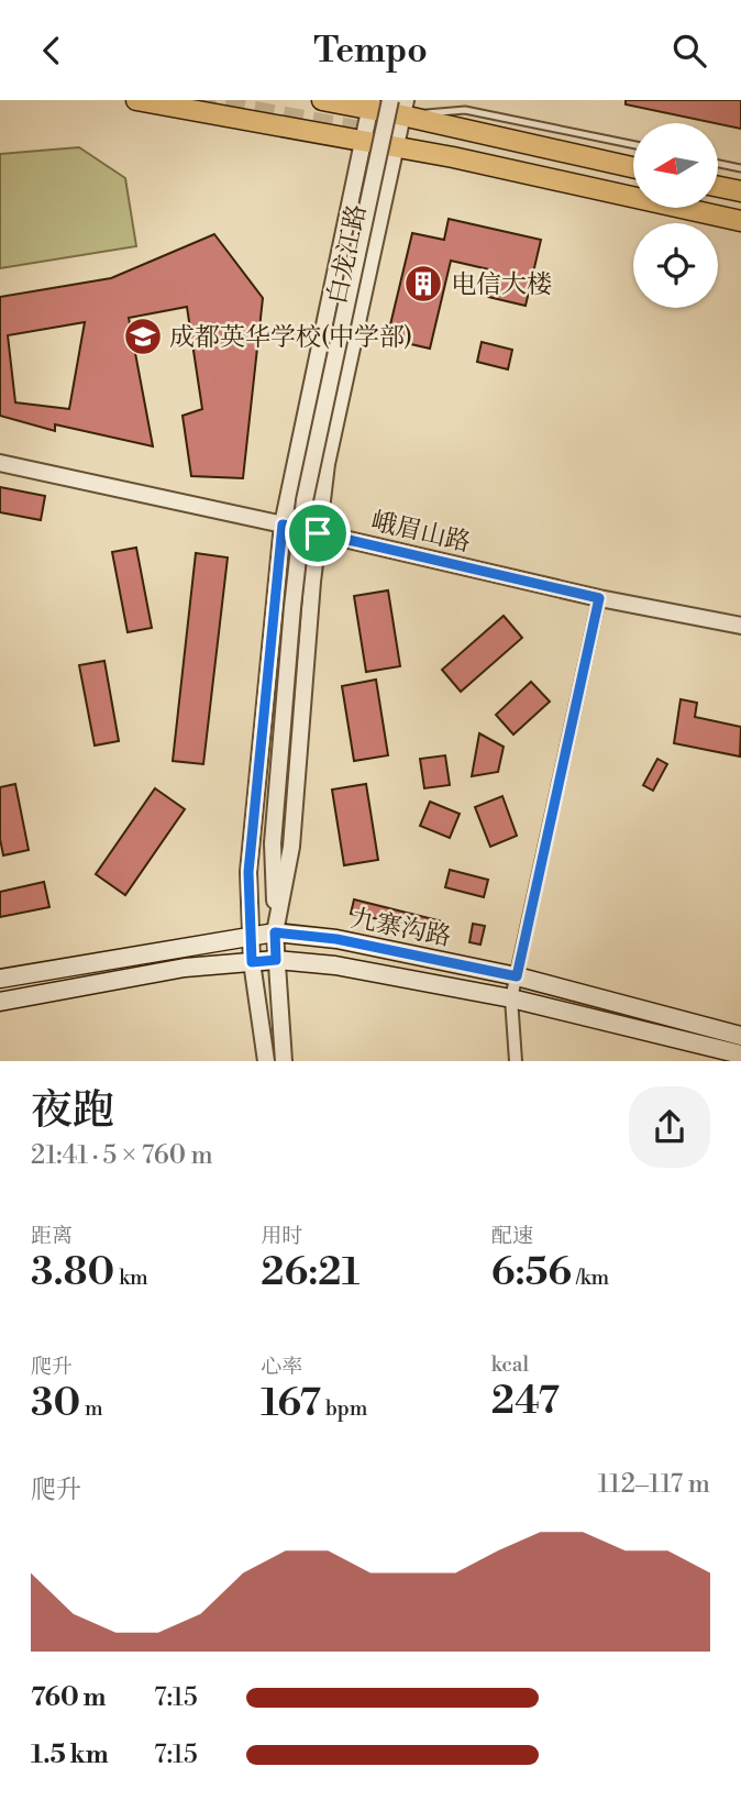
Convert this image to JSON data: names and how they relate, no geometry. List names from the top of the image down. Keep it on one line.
{"streets":{"main road":["九寨沟路"],"street":["白龙江路","峨眉山路"]},"crossings":[["白龙江路","峨眉山路"],["白龙江路","九寨沟路"]],"places":{"building":["电信大楼"],"school or university":["成都英华学校(中学部)"]},"north":"left","page":{"header":"Tempo","heading":["夜跑","21:41 · 5 × 760 m"],"stats":[["距离","3.80 km"],["用时","26:21"],["配速","6:56 /km"],["爬升","30 m"],["心率","167 bpm"],["kcal","247"]],"chart":["爬升","112–117 m"],"list":[{"name":"760 m","note":"7:15"},{"name":"1.5 km","note":"7:15"}]}}
